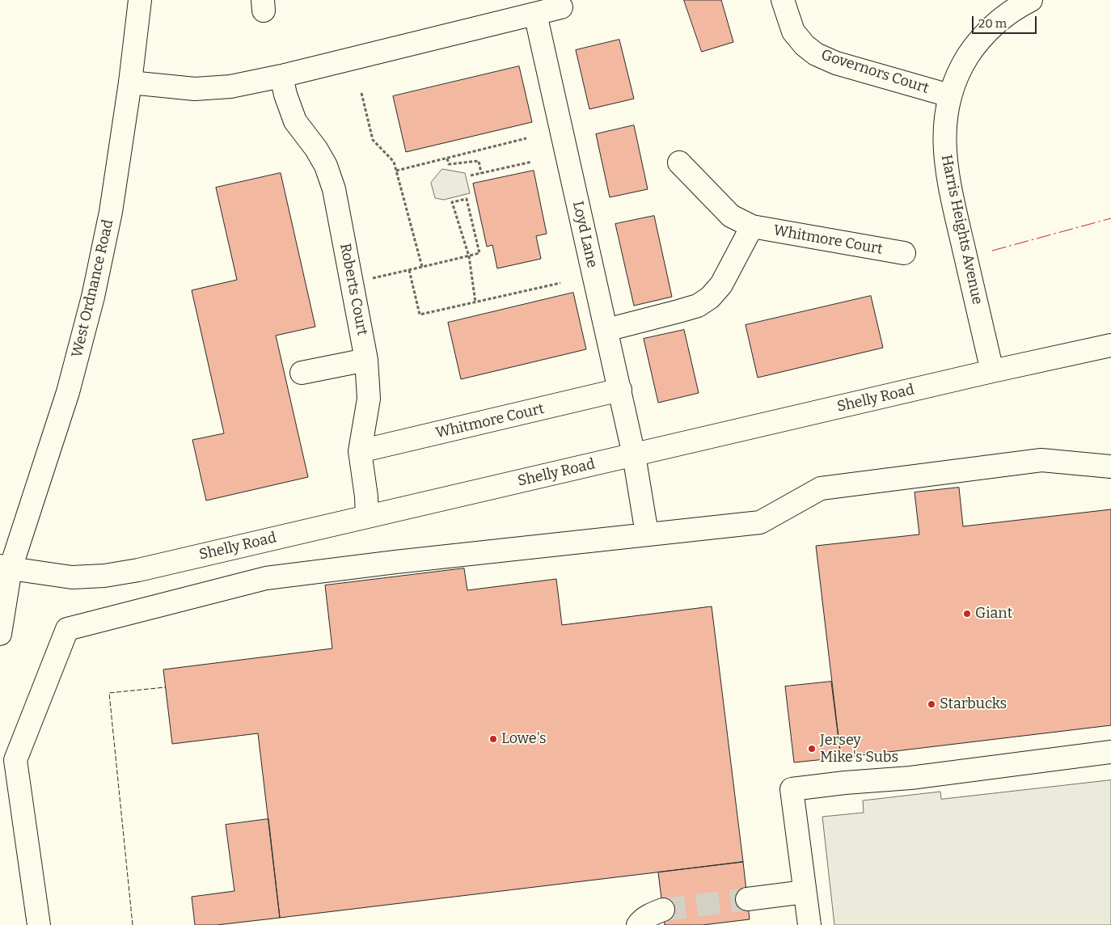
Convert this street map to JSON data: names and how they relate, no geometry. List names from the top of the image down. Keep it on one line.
{"streets":{"street":["Governors Court","Harris Heights Avenue","Loyd Lane","Whitmore Court","West Ordnance Road","Roberts Court","Shelly Road"]},"crossings":[["Governors Court","Harris Heights Avenue"],["Harris Heights Avenue","Shelly Road"],["Loyd Lane","Whitmore Court"],["Loyd Lane","Shelly Road"],["Whitmore Court","Roberts Court"],["West Ordnance Road","Shelly Road"],["Roberts Court","Shelly Road"]],"places":["Giant","Starbucks","Lowe's","Jersey Mike's Subs"],"scale_bar":"20 m"}
